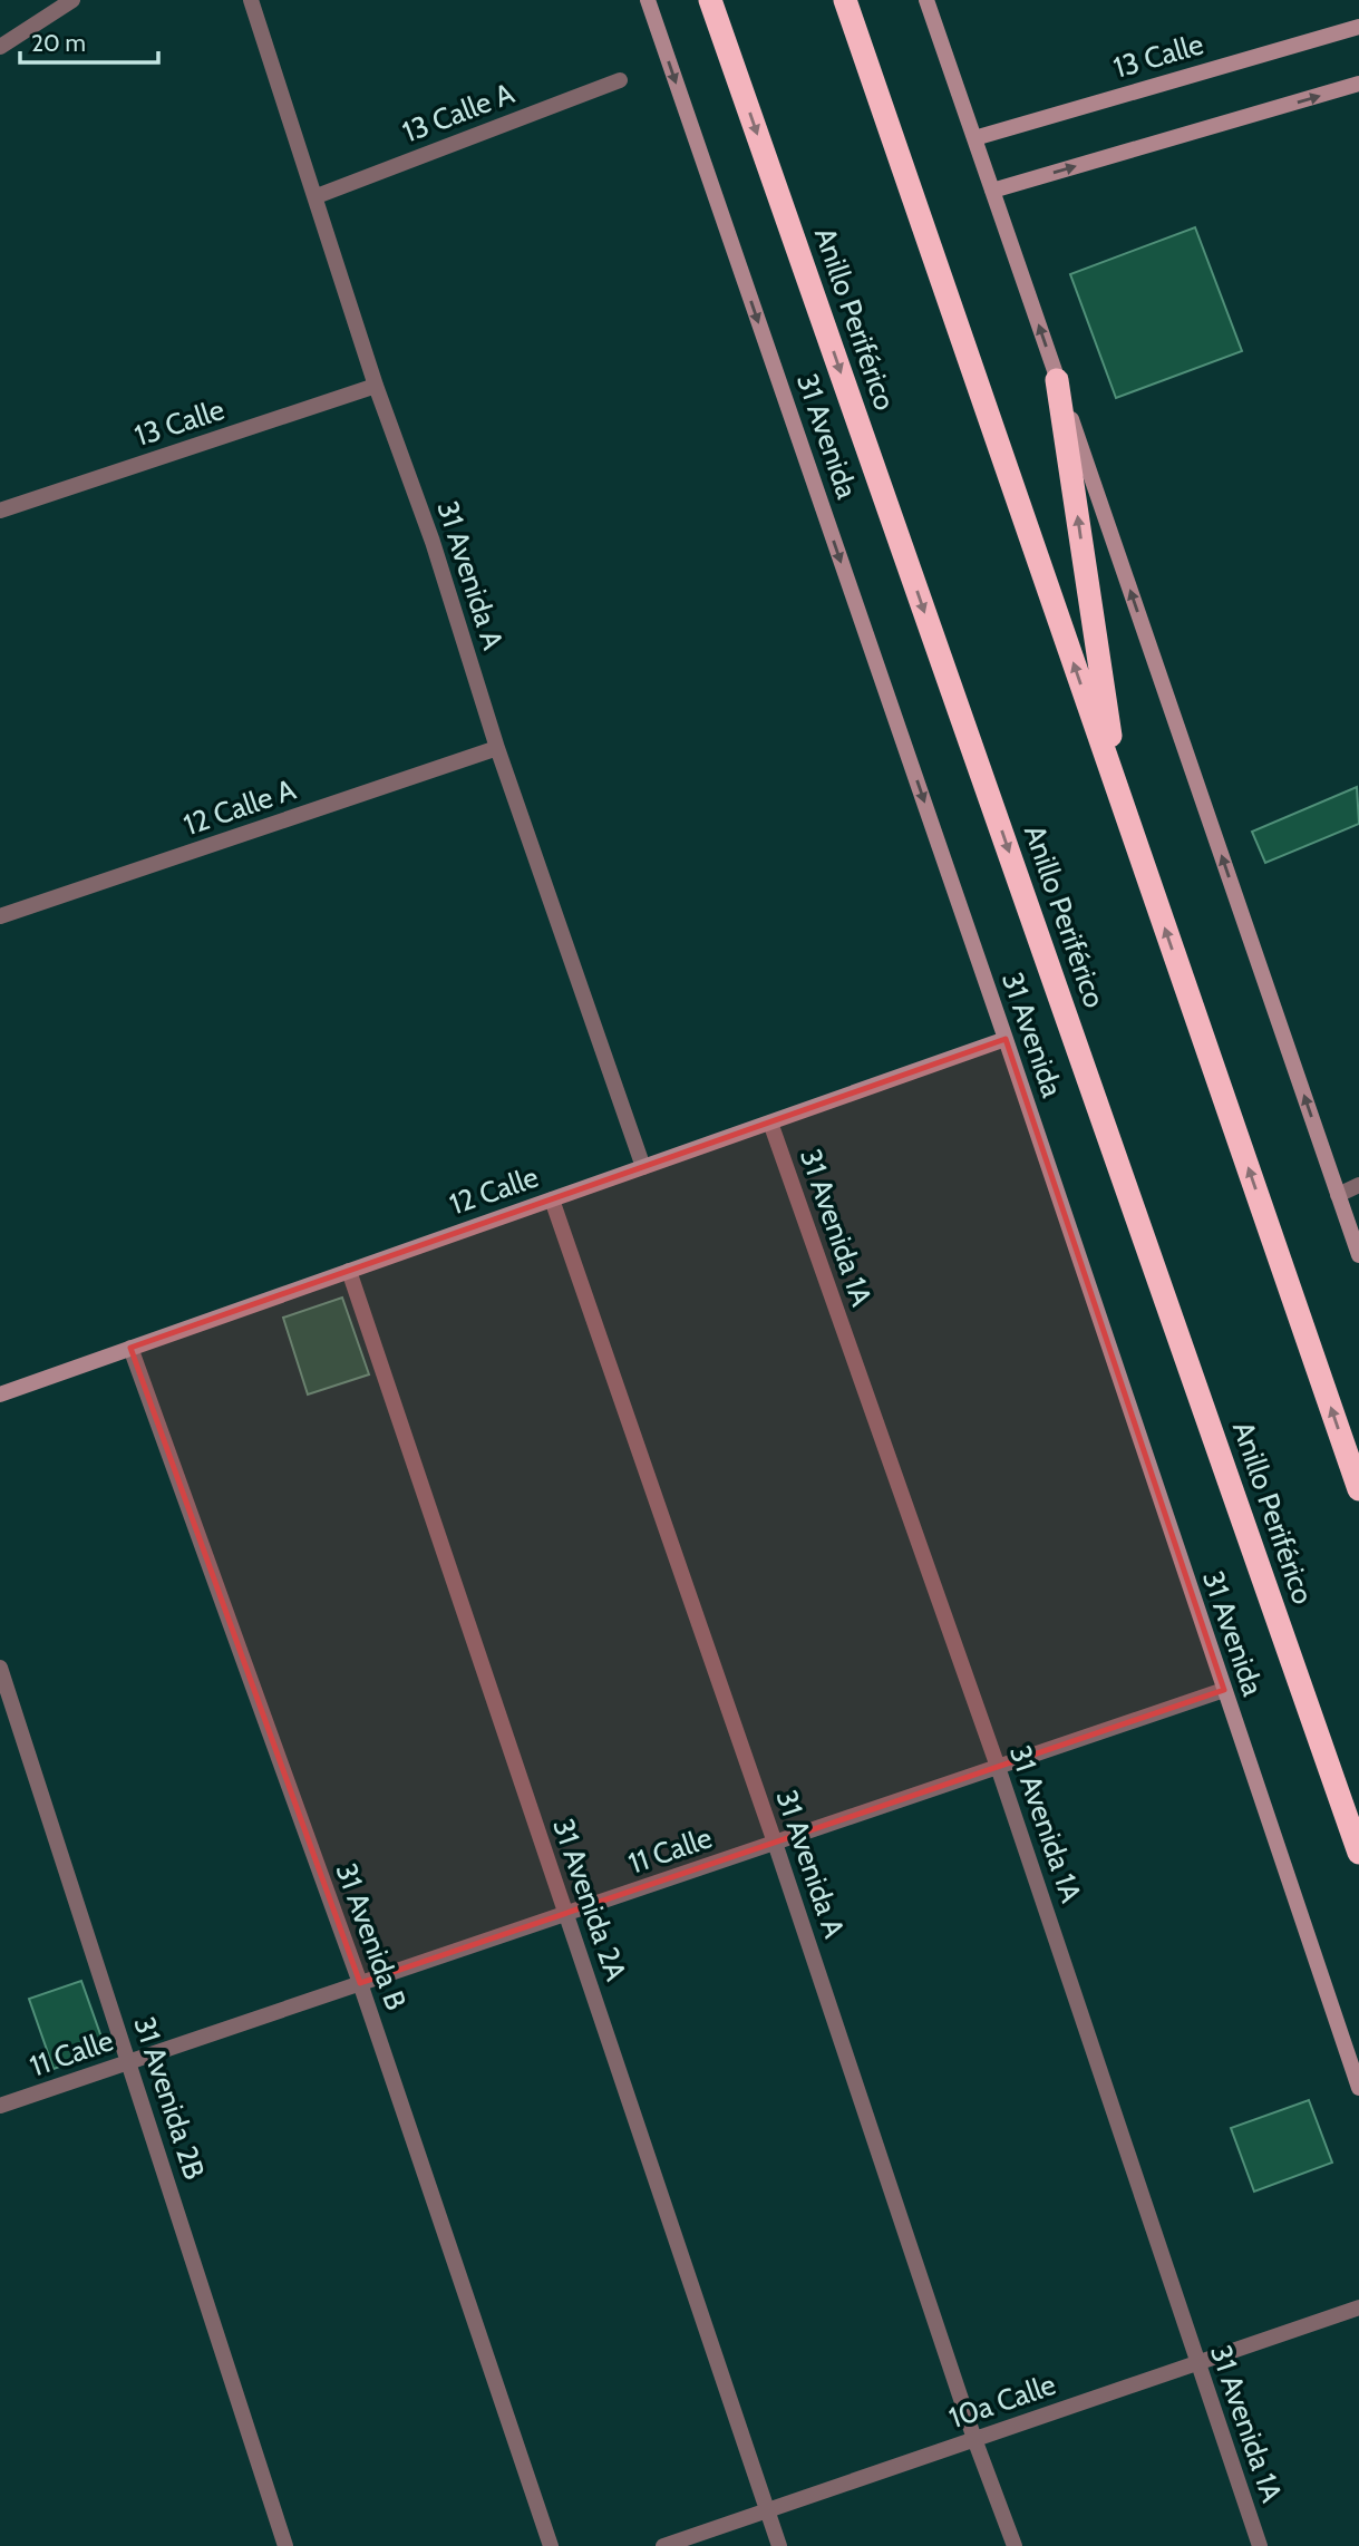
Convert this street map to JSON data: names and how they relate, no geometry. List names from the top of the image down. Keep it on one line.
{"streets":{"highway":["Anillo Periférico"],"street":["13 Calle","13 Calle A","31 Avenida","31 Avenida A","12 Calle A","12 Calle","31 Avenida 1A","11 Calle","31 Avenida 2A","31 Avenida B","31 Avenida 2B","10a Calle"]},"crossings":[["13 Calle","31 Avenida A"],["13 Calle A","31 Avenida A"],["31 Avenida","12 Calle"],["31 Avenida","11 Calle"],["31 Avenida A","12 Calle A"],["31 Avenida A","12 Calle"],["31 Avenida A","11 Calle"],["31 Avenida A","10a Calle"],["12 Calle","31 Avenida 1A"],["12 Calle","31 Avenida 2A"],["12 Calle","31 Avenida B"],["31 Avenida 1A","11 Calle"],["31 Avenida 1A","10a Calle"],["11 Calle","31 Avenida 2A"],["11 Calle","31 Avenida B"],["11 Calle","31 Avenida 2B"],["31 Avenida 2A","10a Calle"]],"one_way":["31 Avenida"],"scale_bar":"20 m"}
